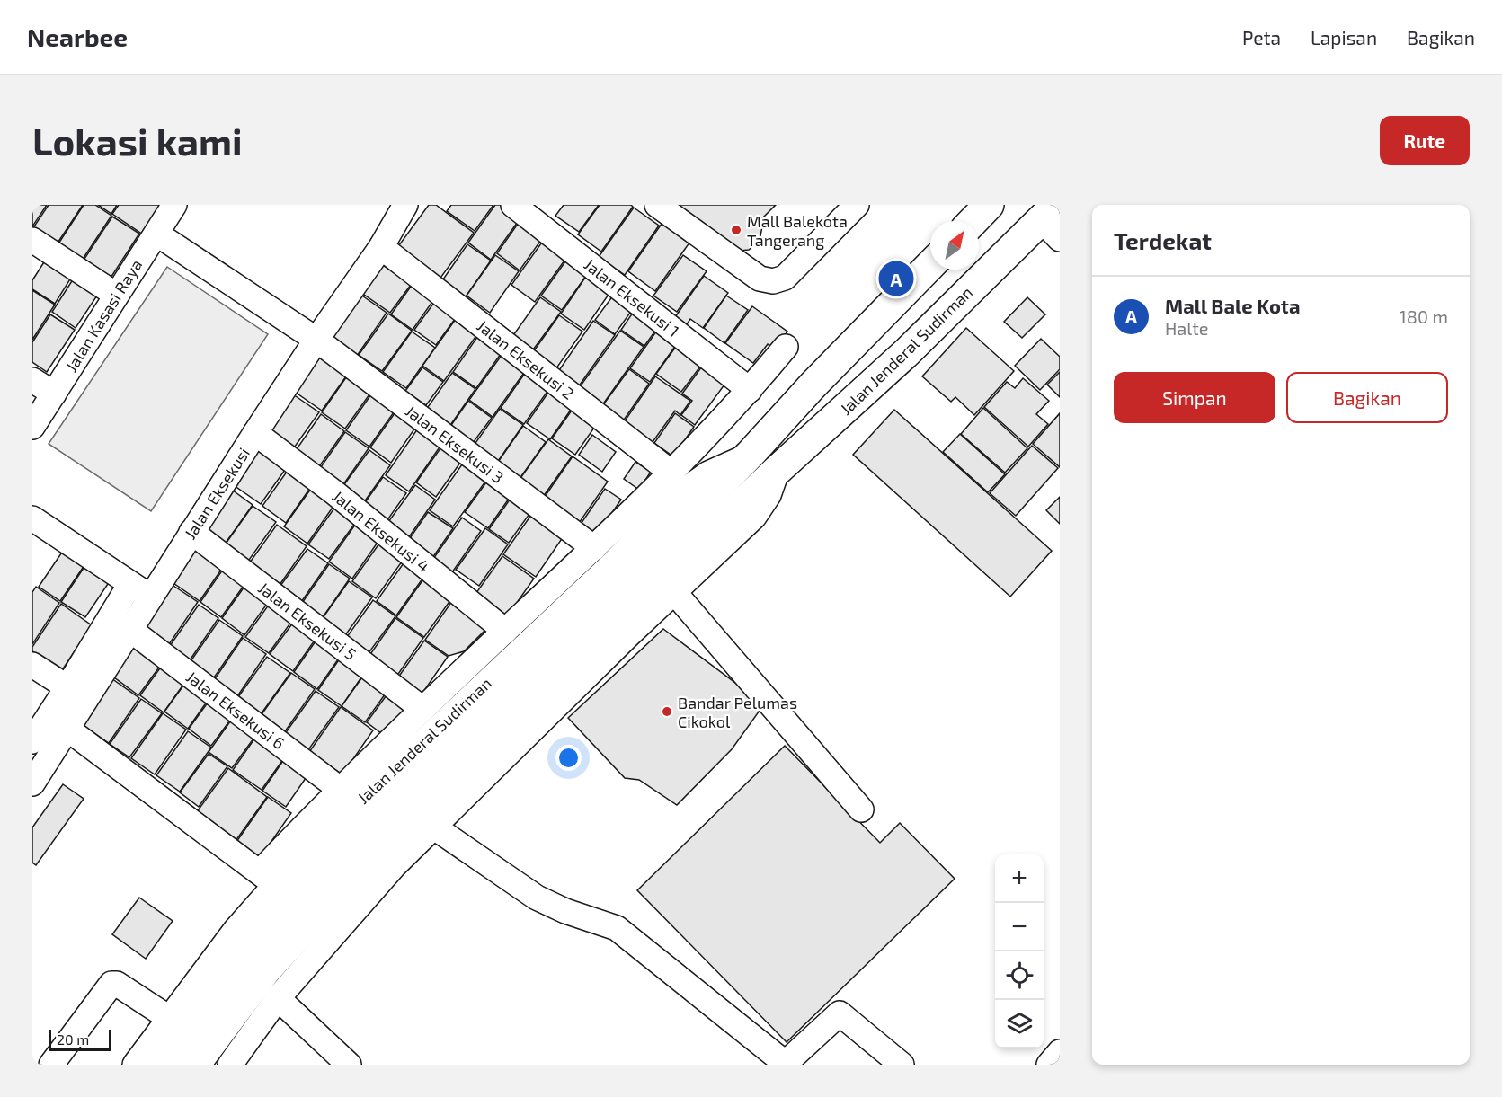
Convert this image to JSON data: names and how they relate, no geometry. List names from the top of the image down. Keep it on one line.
{"streets":{"main road":["Jalan Jenderal Sudirman"],"street":["Jalan Eksekusi 1","Jalan Kasasi Raya","Jalan Eksekusi 2","Jalan Eksekusi 3","Jalan Eksekusi","Jalan Eksekusi 4","Jalan Eksekusi 5","Jalan Eksekusi 6"]},"crossings":[["Jalan Kasasi Raya","Jalan Eksekusi 3"],["Jalan Eksekusi 2","Jalan Eksekusi"],["Jalan Eksekusi 3","Jalan Eksekusi"],["Jalan Eksekusi","Jalan Eksekusi 4"],["Jalan Eksekusi","Jalan Eksekusi 5"],["Jalan Eksekusi","Jalan Eksekusi 6"]],"places":["Mall Balekota Tangerang","Bandar Pelumas Cikokol"],"scale_bar":"20 m","north":"top right","page":{"header":"Nearbee","nav":["Peta","Lapisan","Bagikan"],"buttons":["Rute",["Simpan","Bagikan"]],"title":"Lokasi kami","heading":"Terdekat","pins":"A","list":[{"mark":"A","name":"Mall Bale Kota","note":"Halte","value":"180 m"}],"map_buttons":["+","−"],"scale":"20 m"}}
